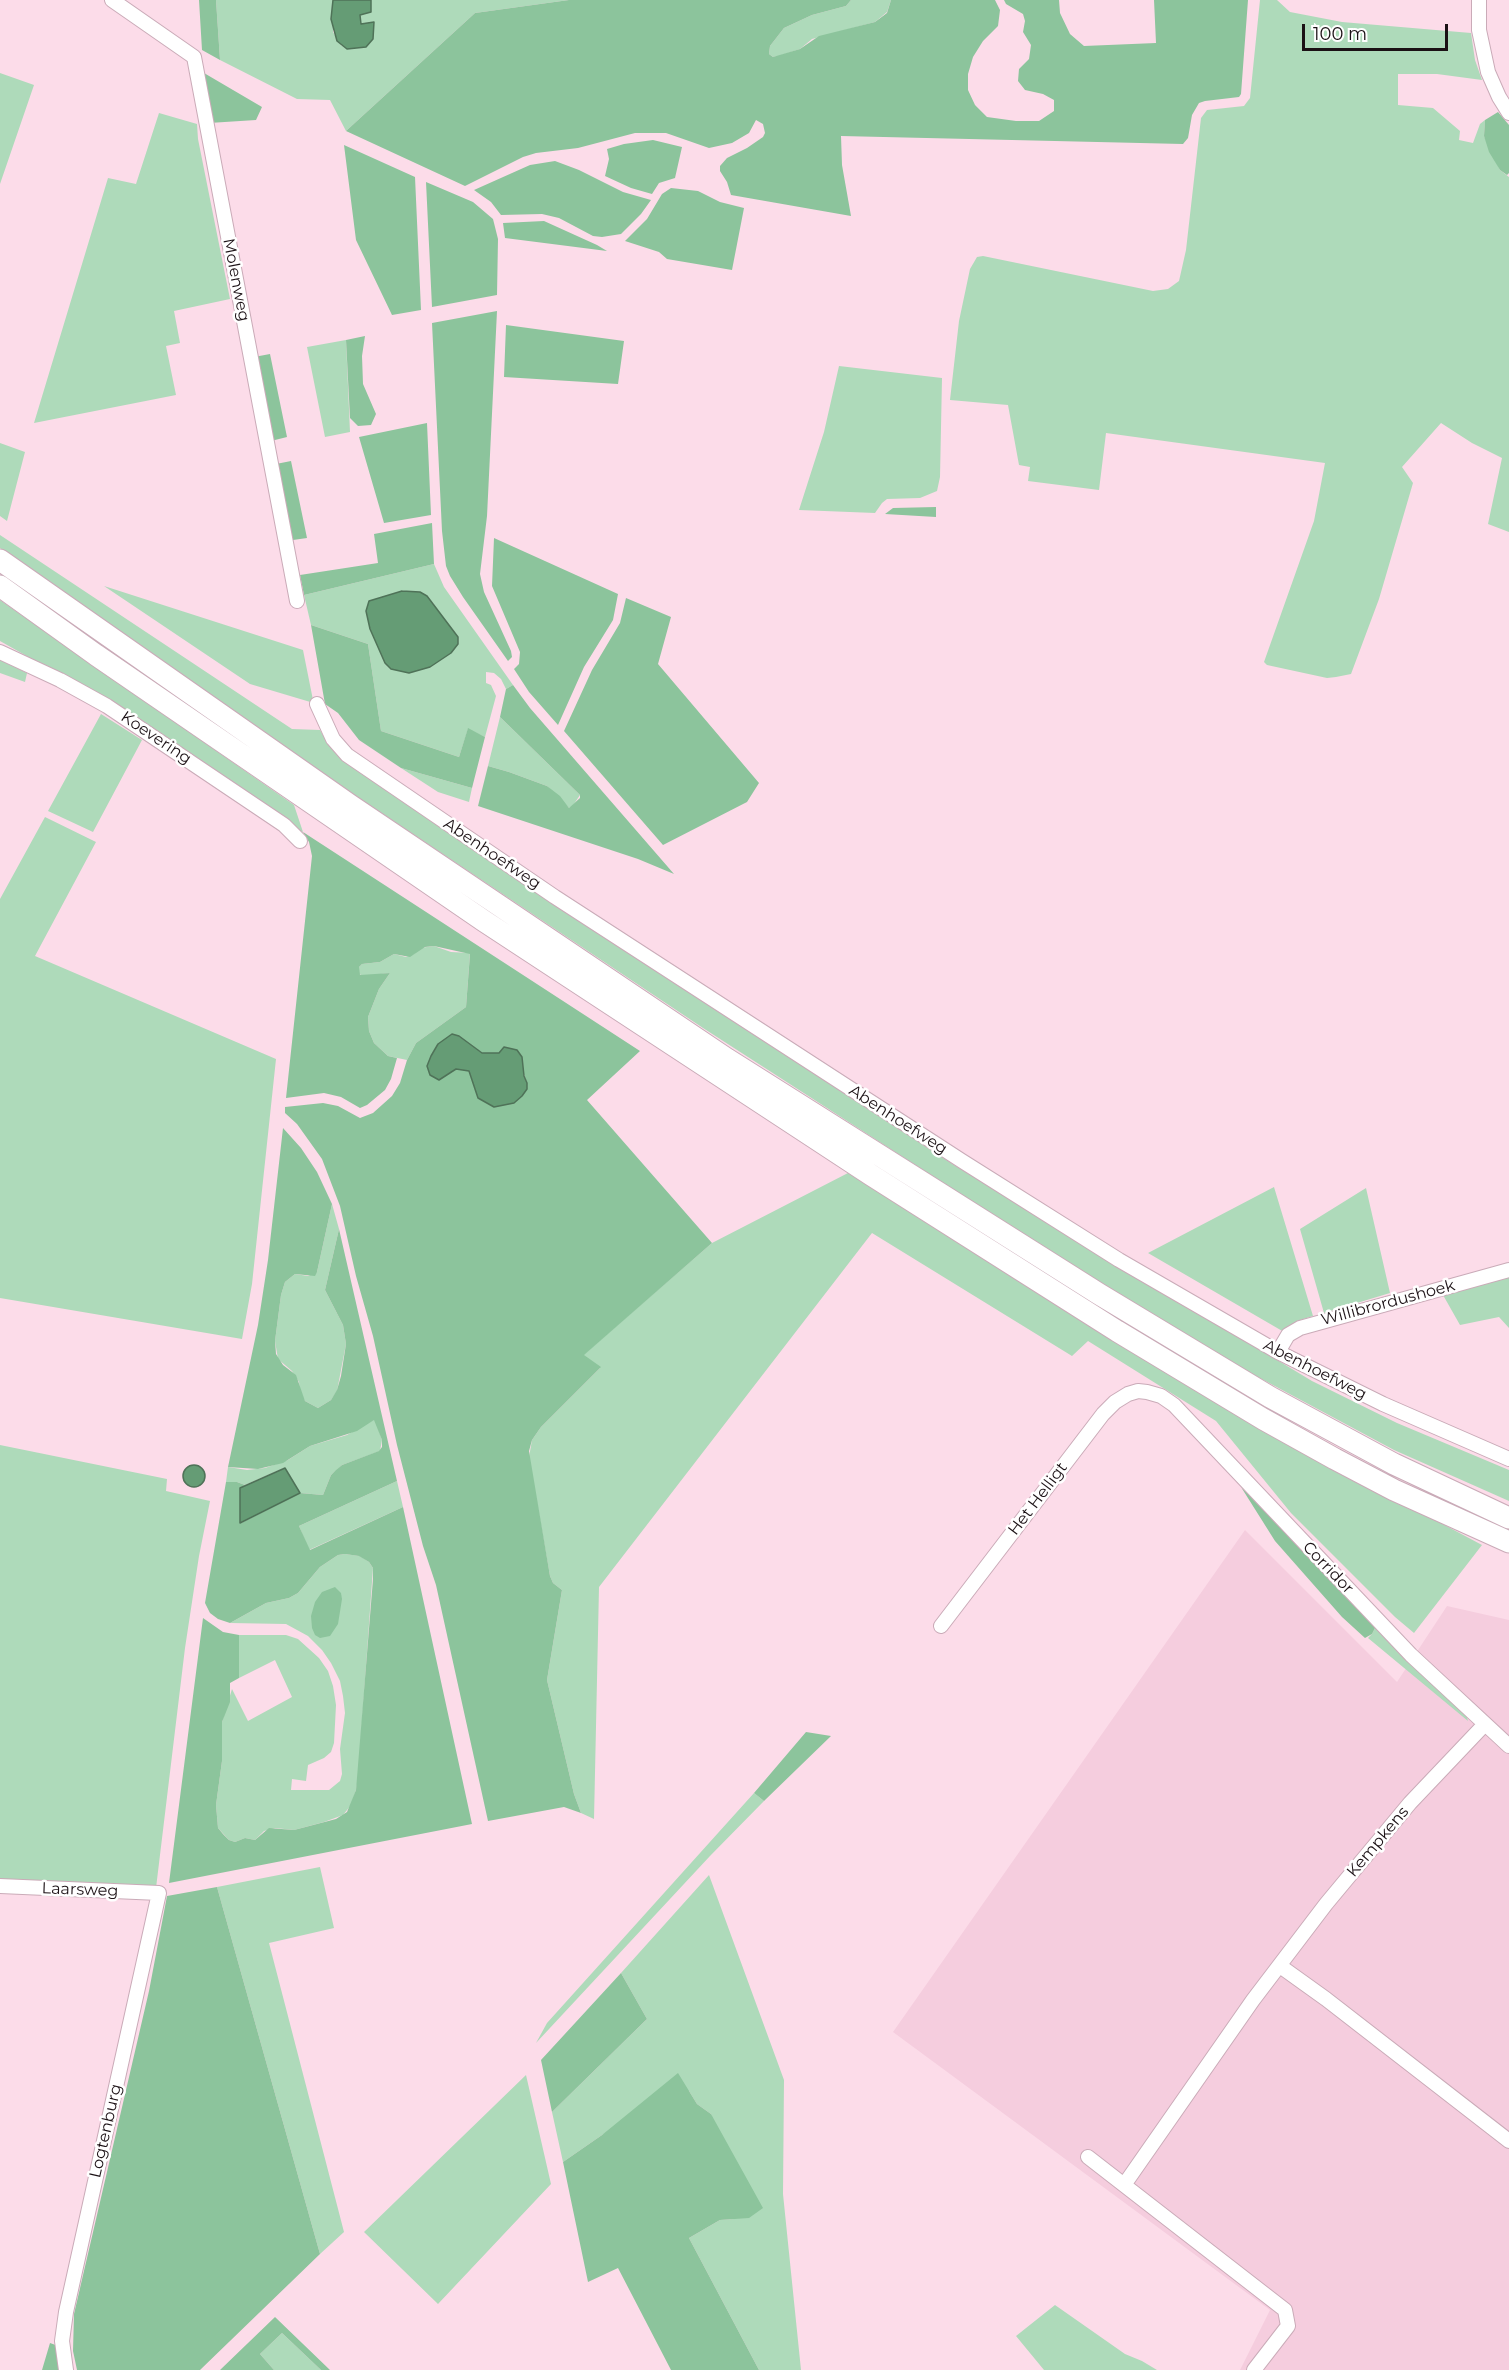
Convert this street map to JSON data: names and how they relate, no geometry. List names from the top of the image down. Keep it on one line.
{"streets":{"street":["Molenweg","Koevering","Abenhoefweg","Willibrordushoek","Het Helligt","Corridor","Kempkens","Laarsweg","Logtenburg"]},"crossings":[["Abenhoefweg","Willibrordushoek"],["Het Helligt","Corridor"],["Corridor","Kempkens"],["Laarsweg","Logtenburg"]],"scale_bar":"100 m"}
